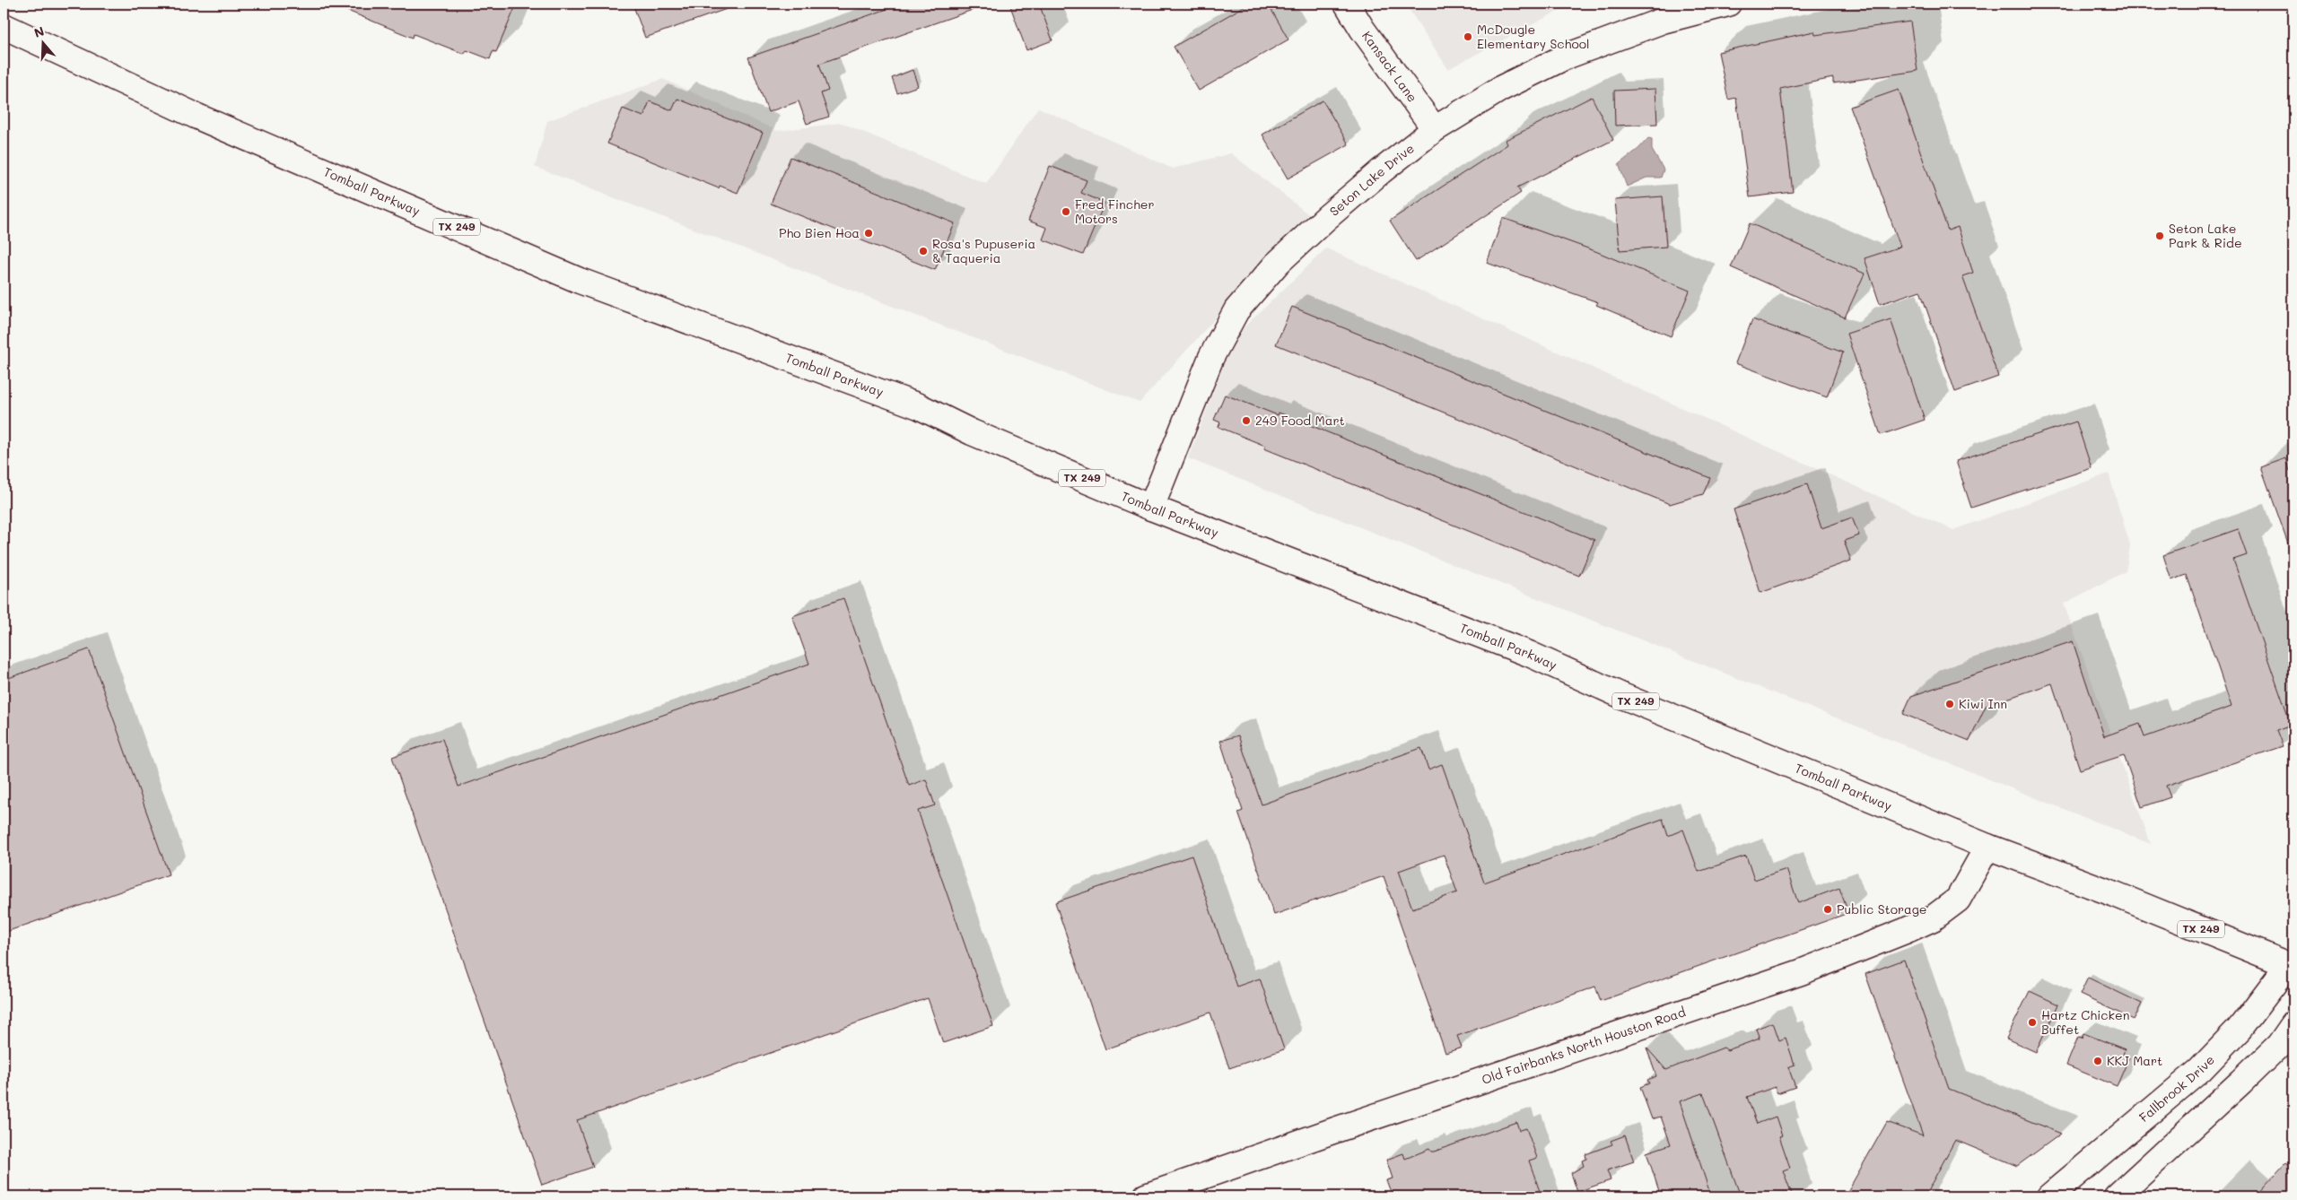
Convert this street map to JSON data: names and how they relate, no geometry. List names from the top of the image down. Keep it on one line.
{"streets":{"main road":["Kansack Lane","Seton Lake Drive","Tomball Parkway","TX 249","Old Fairbanks North Houston Road","Fallbrook Drive"]},"crossings":[["Kansack Lane","Seton Lake Drive"],["Seton Lake Drive","Tomball Parkway"],["Tomball Parkway","Old Fairbanks North Houston Road"],["Tomball Parkway","Fallbrook Drive"]],"places":["McDougle Elementary School","Fred Fincher Motors","Pho Bien Hoa","Seton Lake Park & Ride","Rosa's Pupuseria & Taqueria","249 Food Mart","Kiwi Inn","Public Storage","Hartz Chicken Buffet","KKJ Mart"],"north":"top"}
